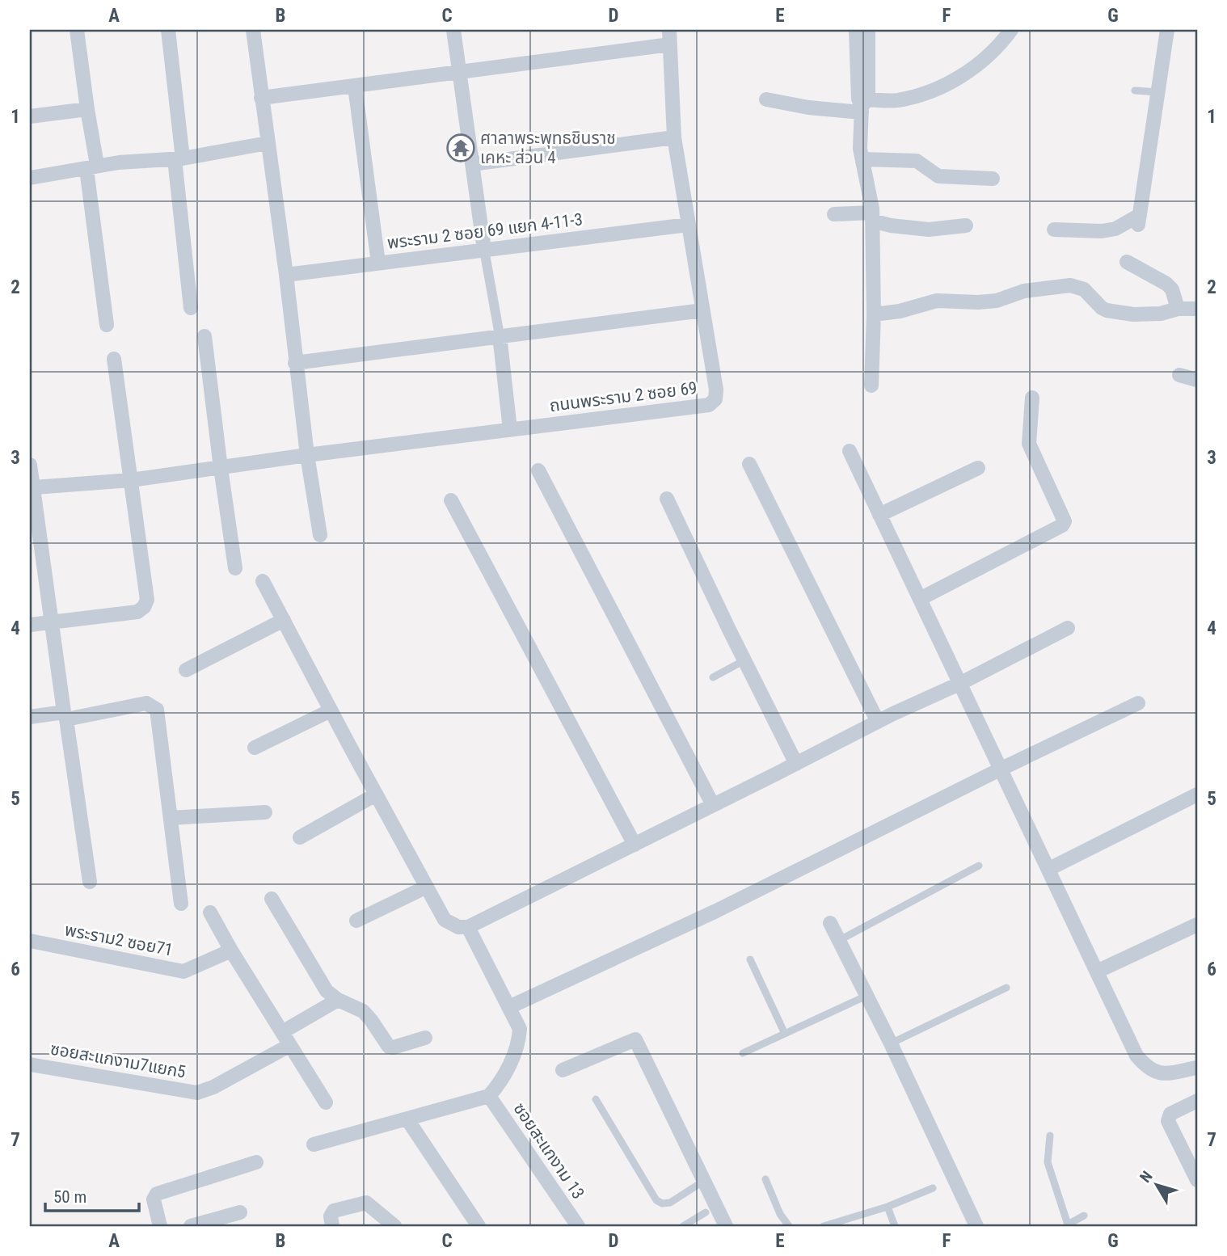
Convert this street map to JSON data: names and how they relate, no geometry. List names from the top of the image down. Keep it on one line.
{"streets":{"street":["พระราม 2 ซอย 69 แยก 4-11-3","ถนนพระราม 2 ซอย 69","พระราม2 ซอย71","ซอยสะแกงาม7แยก5","ซอยสะแกงาม 13"]},"crossings":[["พระราม 2 ซอย 69 แยก 4-11-3","ถนนพระราม 2 ซอย 69"]],"places":{"temple":["ศาลาพระพุทธชินราช เคหะ ส่วน 4"]},"scale_bar":"50 m","north":"top left","grid":{"columns":["A","B","C","D","E","F","G"],"rows":["1","2","3","4","5","6","7"]}}
